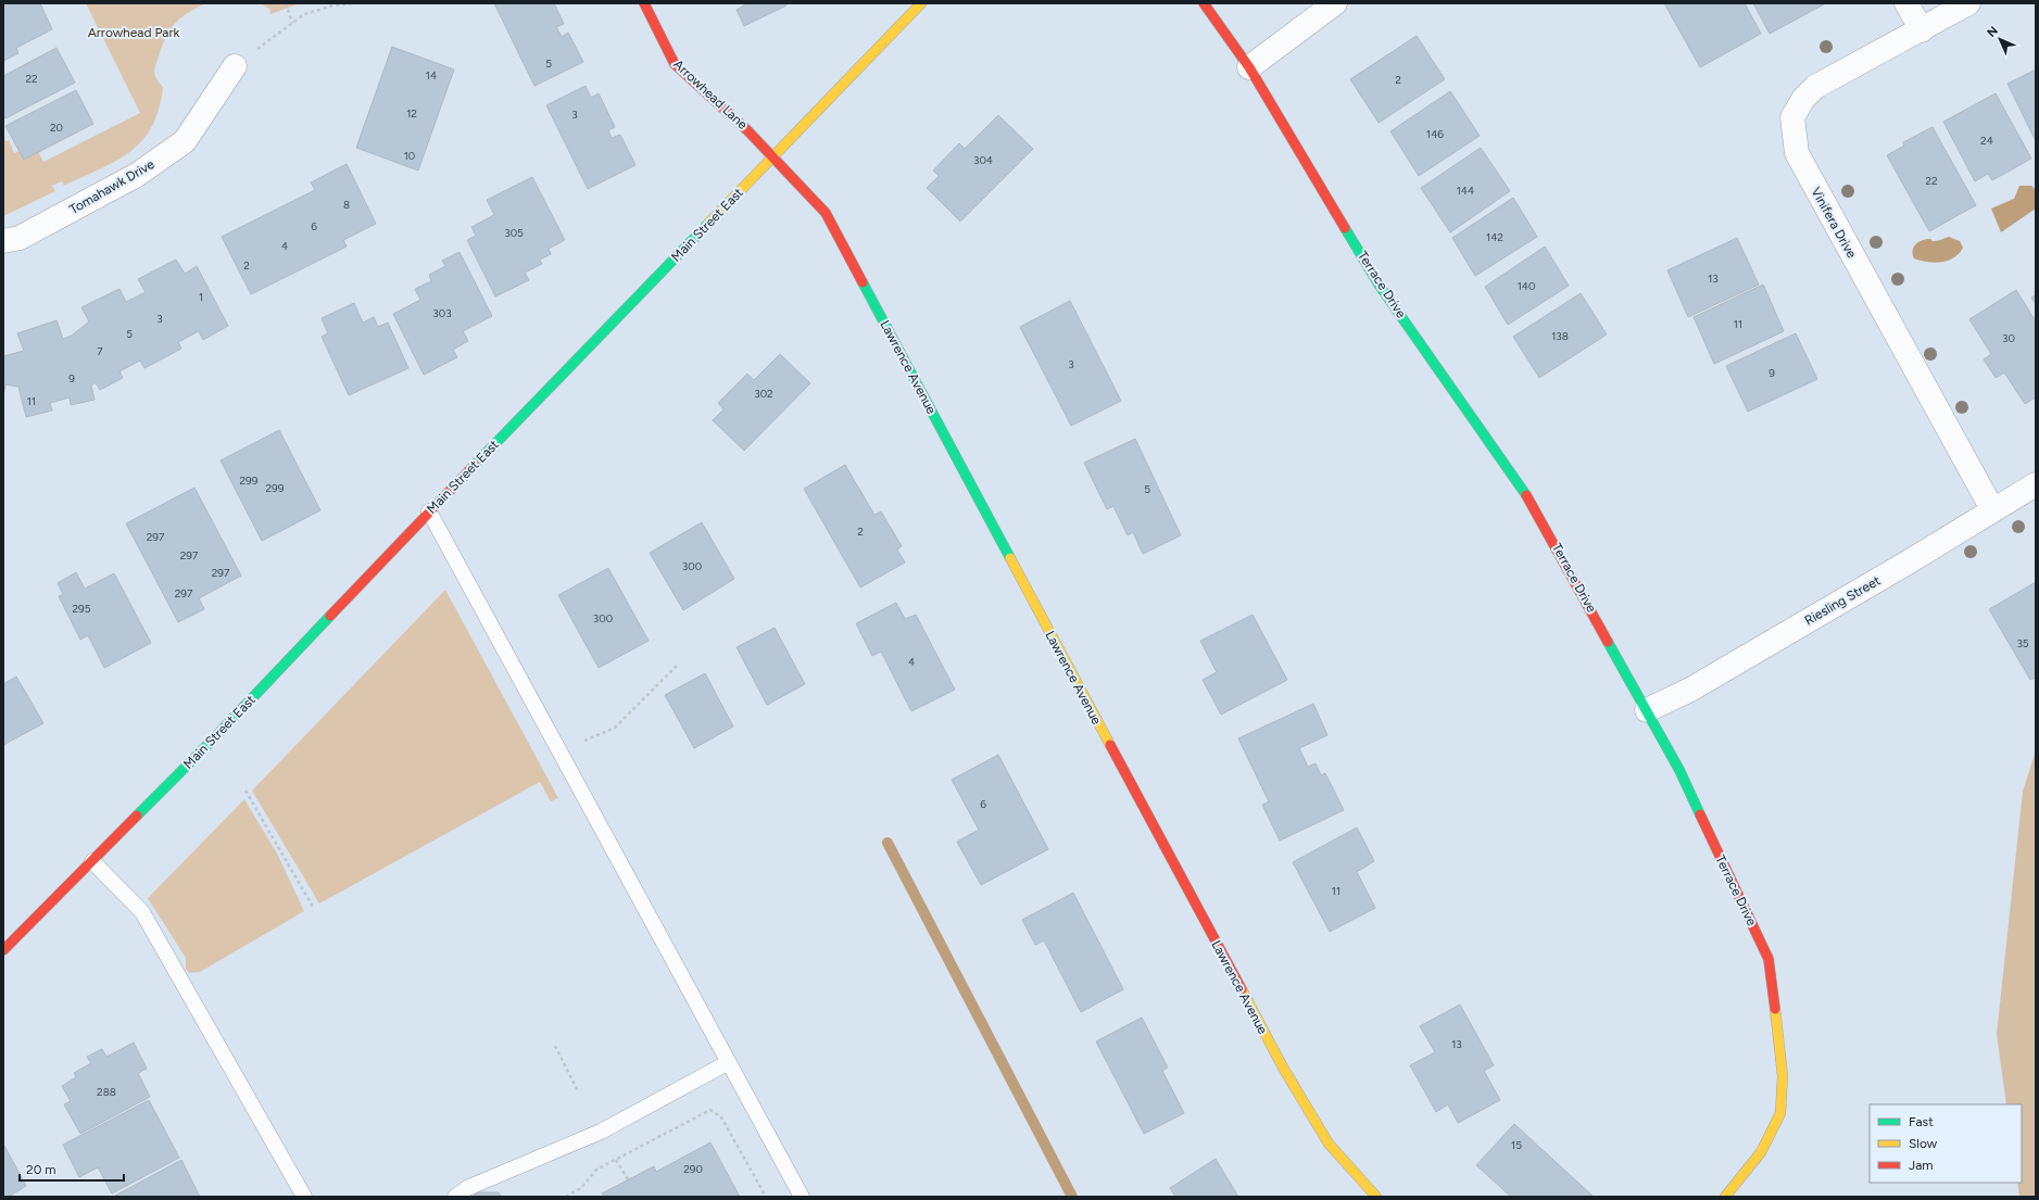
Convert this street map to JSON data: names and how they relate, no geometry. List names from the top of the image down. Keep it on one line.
{"streets":{"street":["Arrowhead Lane","Tomahawk Drive","Vinifera Drive","Main Street East","Terrace Drive","Lawrence Avenue","Riesling Street"]},"crossings":[["Arrowhead Lane","Main Street East"],["Arrowhead Lane","Lawrence Avenue"],["Vinifera Drive","Riesling Street"],["Main Street East","Lawrence Avenue"],["Terrace Drive","Riesling Street"]],"parks":["Arrowhead Park"],"house_numbers":["5","14","22","2","12","3","20","146","24","10","304","22","144","8","6","305","142","4","2","13","140","1","303","3","11","5","138","30","7","3","9","9","302","11","299","299","5","2","297","297","300","297","297","295","300","35","4","6","11","13","288","15","290"],"legend":["Fast","Slow","Jam"],"scale_bar":"20 m","north":"top left"}
